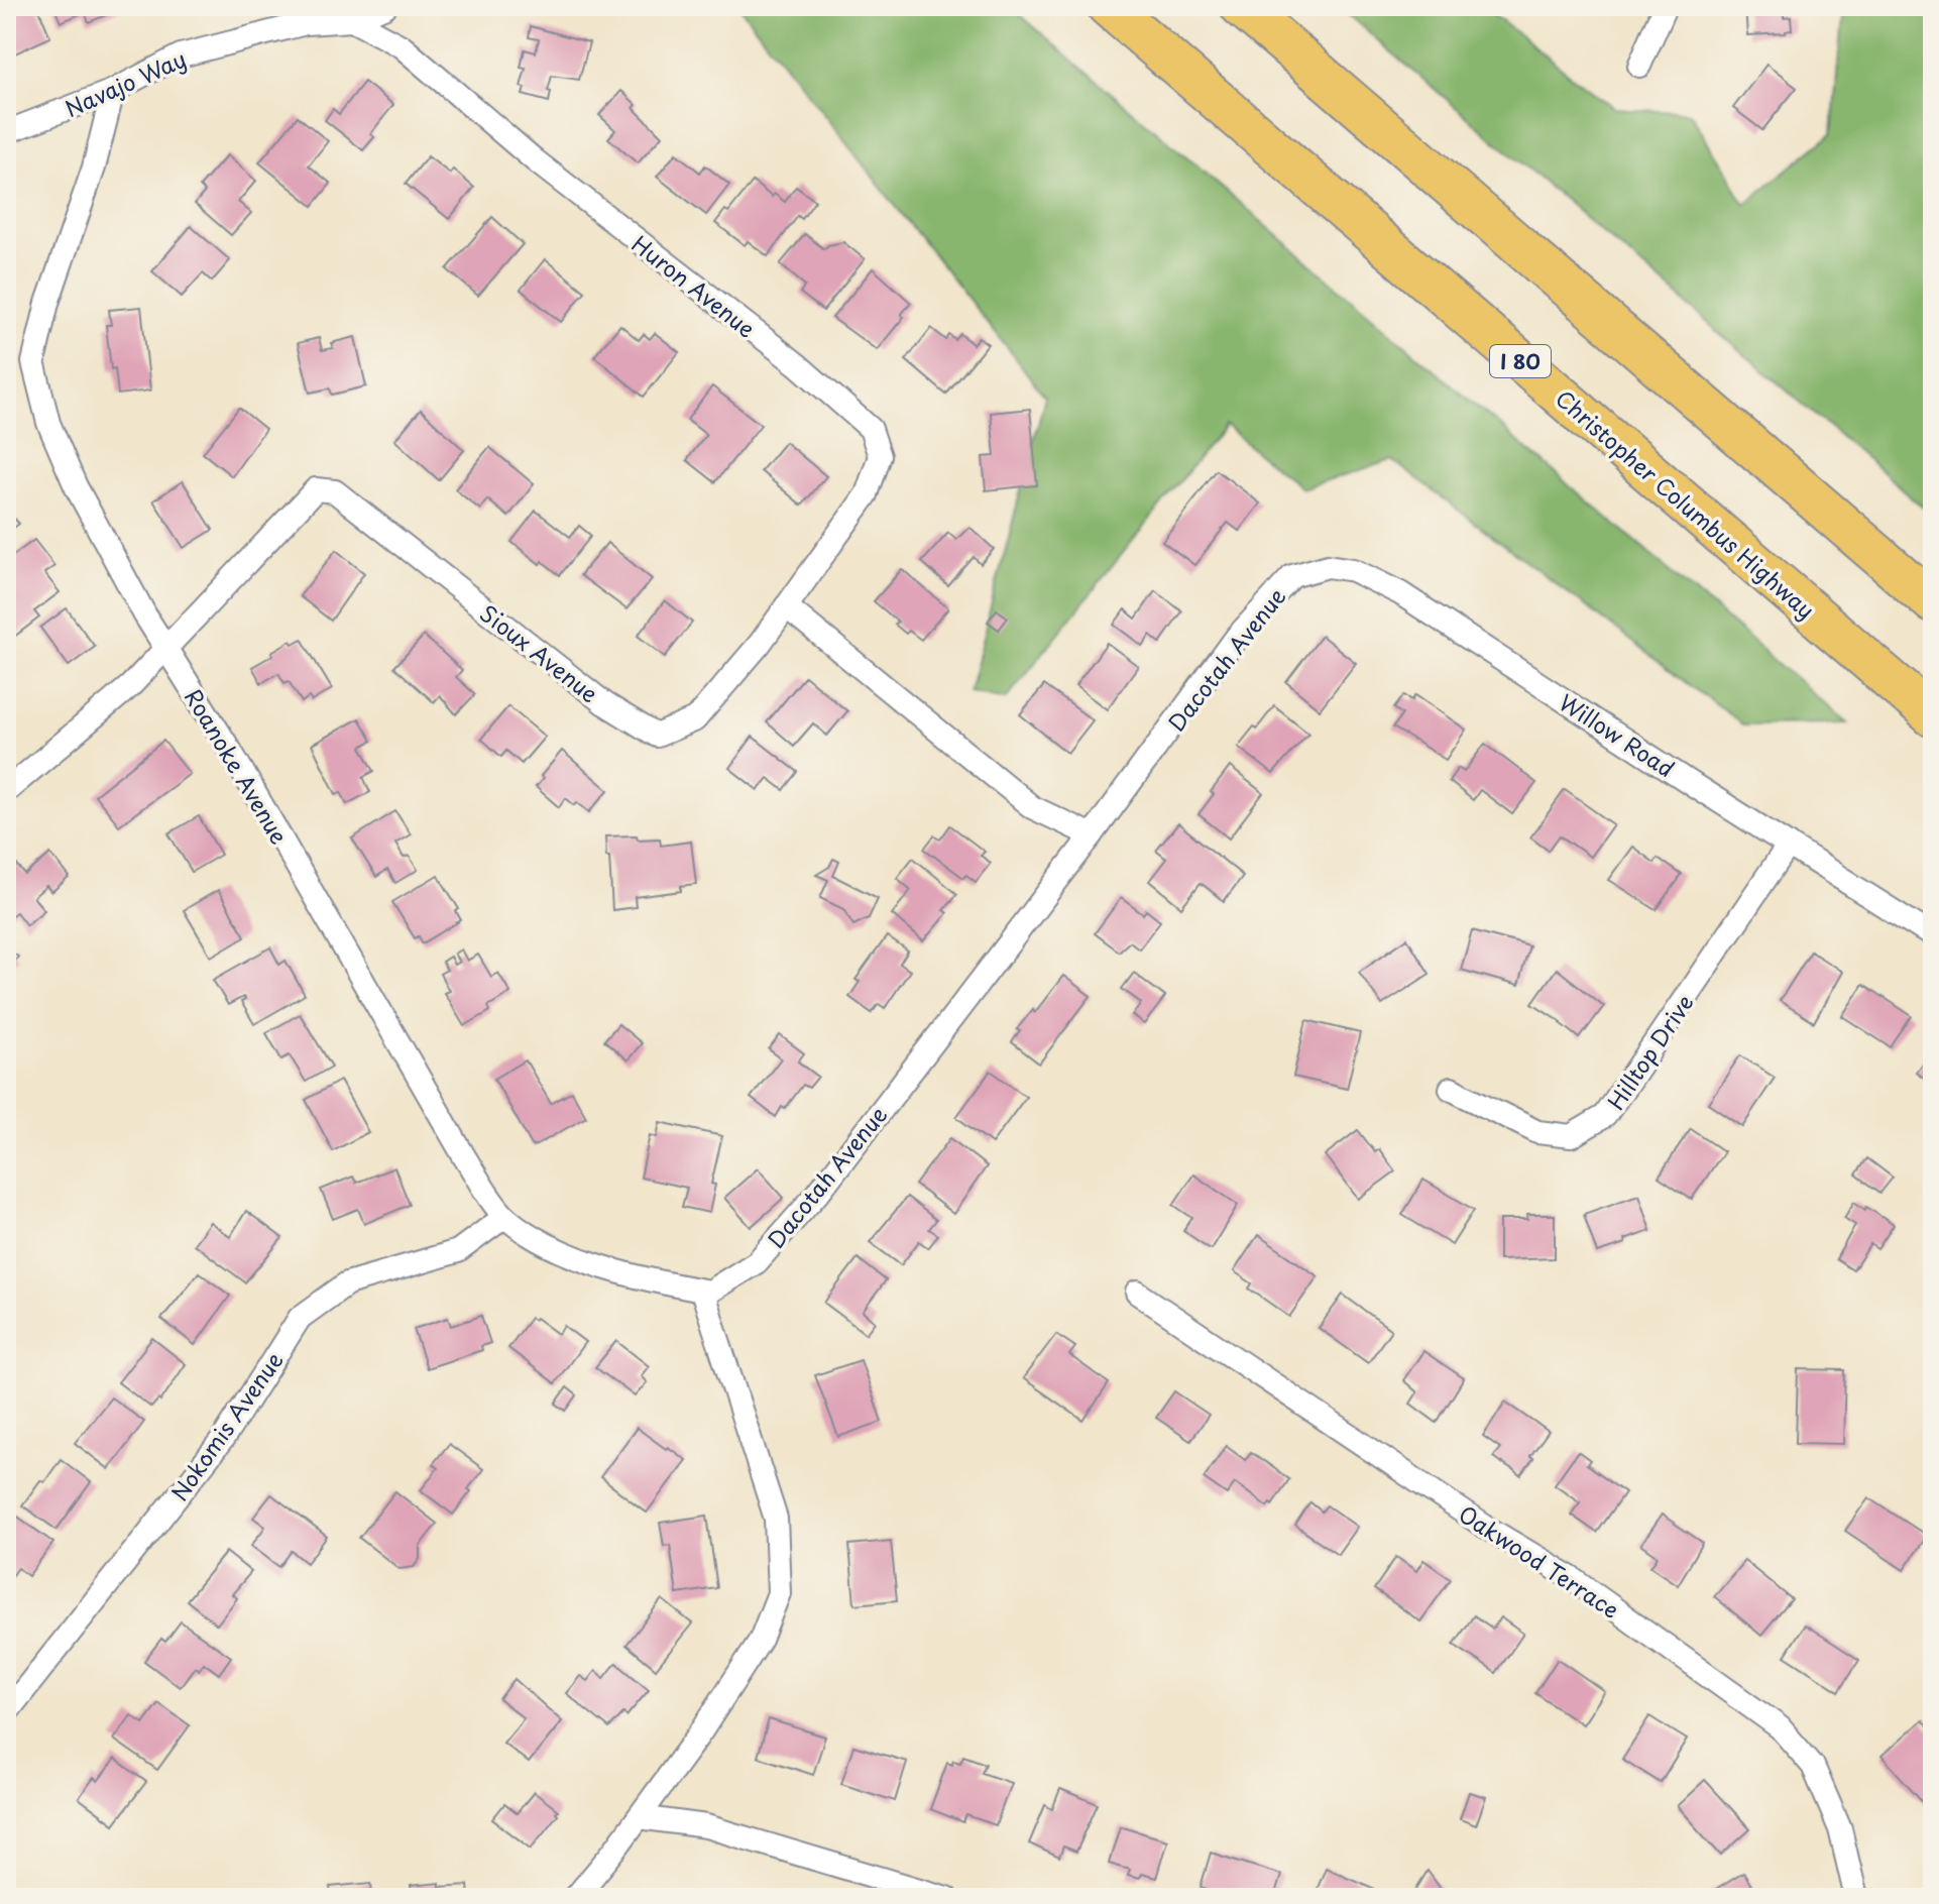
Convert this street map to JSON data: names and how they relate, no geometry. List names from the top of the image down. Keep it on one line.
{"streets":{"highway":["I 80","Christopher Columbus Highway"],"street":["Navajo Way","Huron Avenue","Sioux Avenue","Dacotah Avenue","Willow Road","Roanoke Avenue","Hilltop Drive","Nokomis Avenue","Oakwood Terrace"]},"crossings":[["Navajo Way","Huron Avenue"],["Navajo Way","Roanoke Avenue"],["Huron Avenue","Sioux Avenue"],["Sioux Avenue","Roanoke Avenue"],["Dacotah Avenue","Willow Road"],["Dacotah Avenue","Roanoke Avenue"],["Willow Road","Hilltop Drive"],["Roanoke Avenue","Nokomis Avenue"]]}
